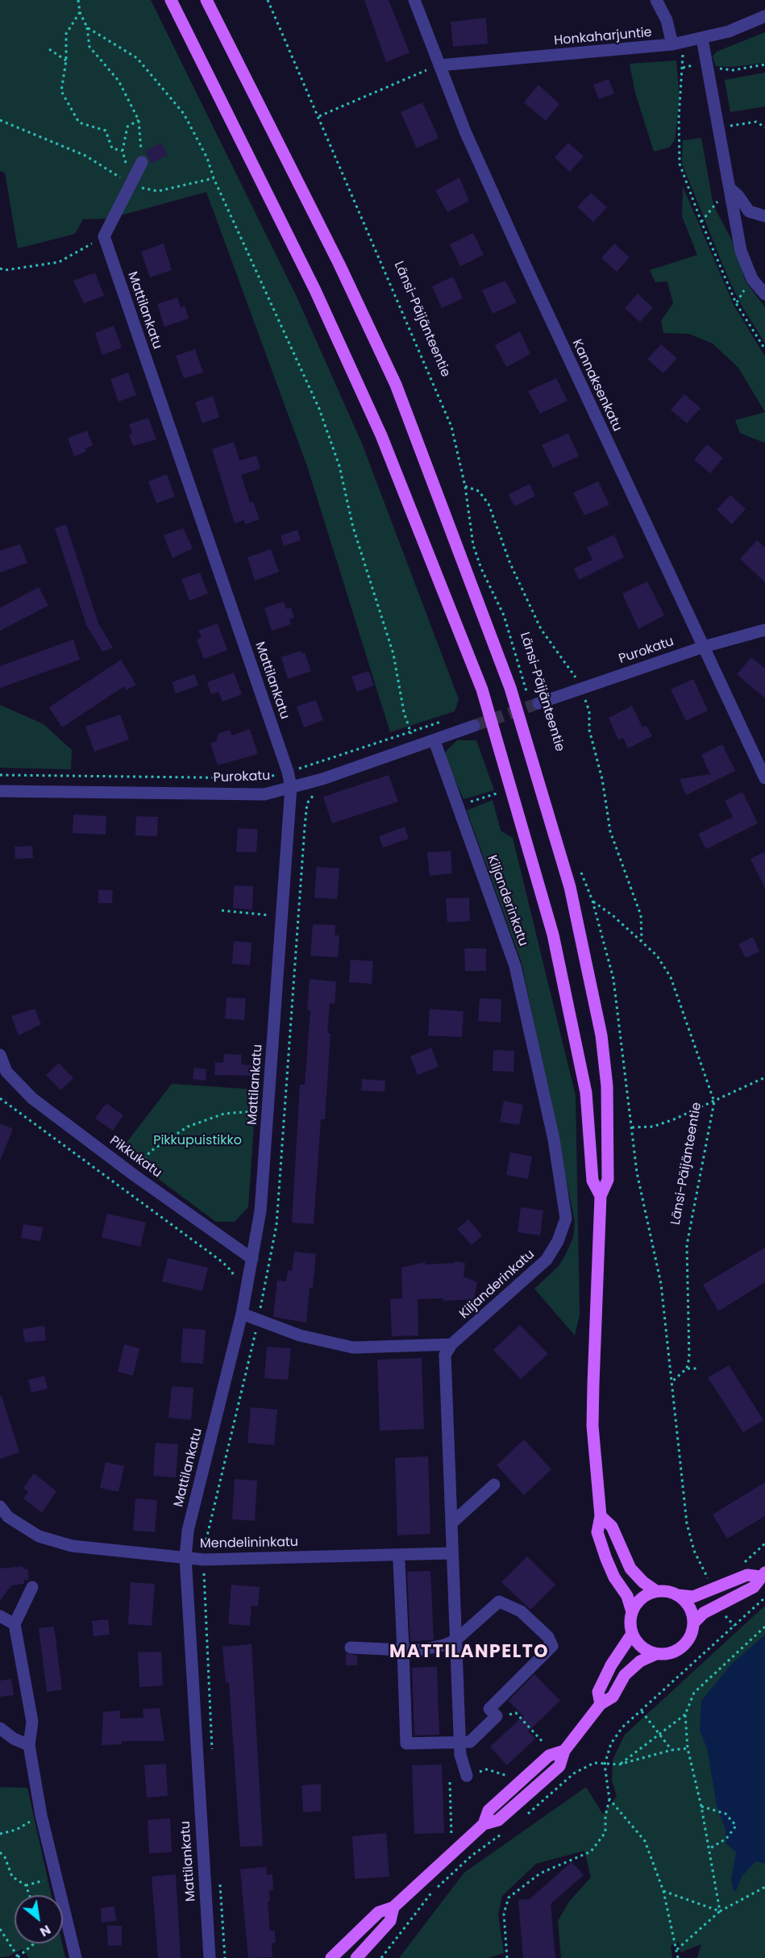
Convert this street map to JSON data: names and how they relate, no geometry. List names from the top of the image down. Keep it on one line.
{"streets":{"main road":["Länsi-Päijänteentie"],"street":["Honkaharjuntie","Mattilankatu","Kannaksenkatu","Purokatu","Kiljanderinkatu","Pikkukatu","Mendelininkatu"]},"crossings":[["Honkaharjuntie","Kannaksenkatu"],["Mattilankatu","Purokatu"],["Mattilankatu","Pikkukatu"],["Mattilankatu","Mendelininkatu"],["Kannaksenkatu","Purokatu"],["Purokatu","Kiljanderinkatu"]],"districts":["MATTILANPELTO"],"parks":["Pikkupuistikko"],"north":"bottom right"}
